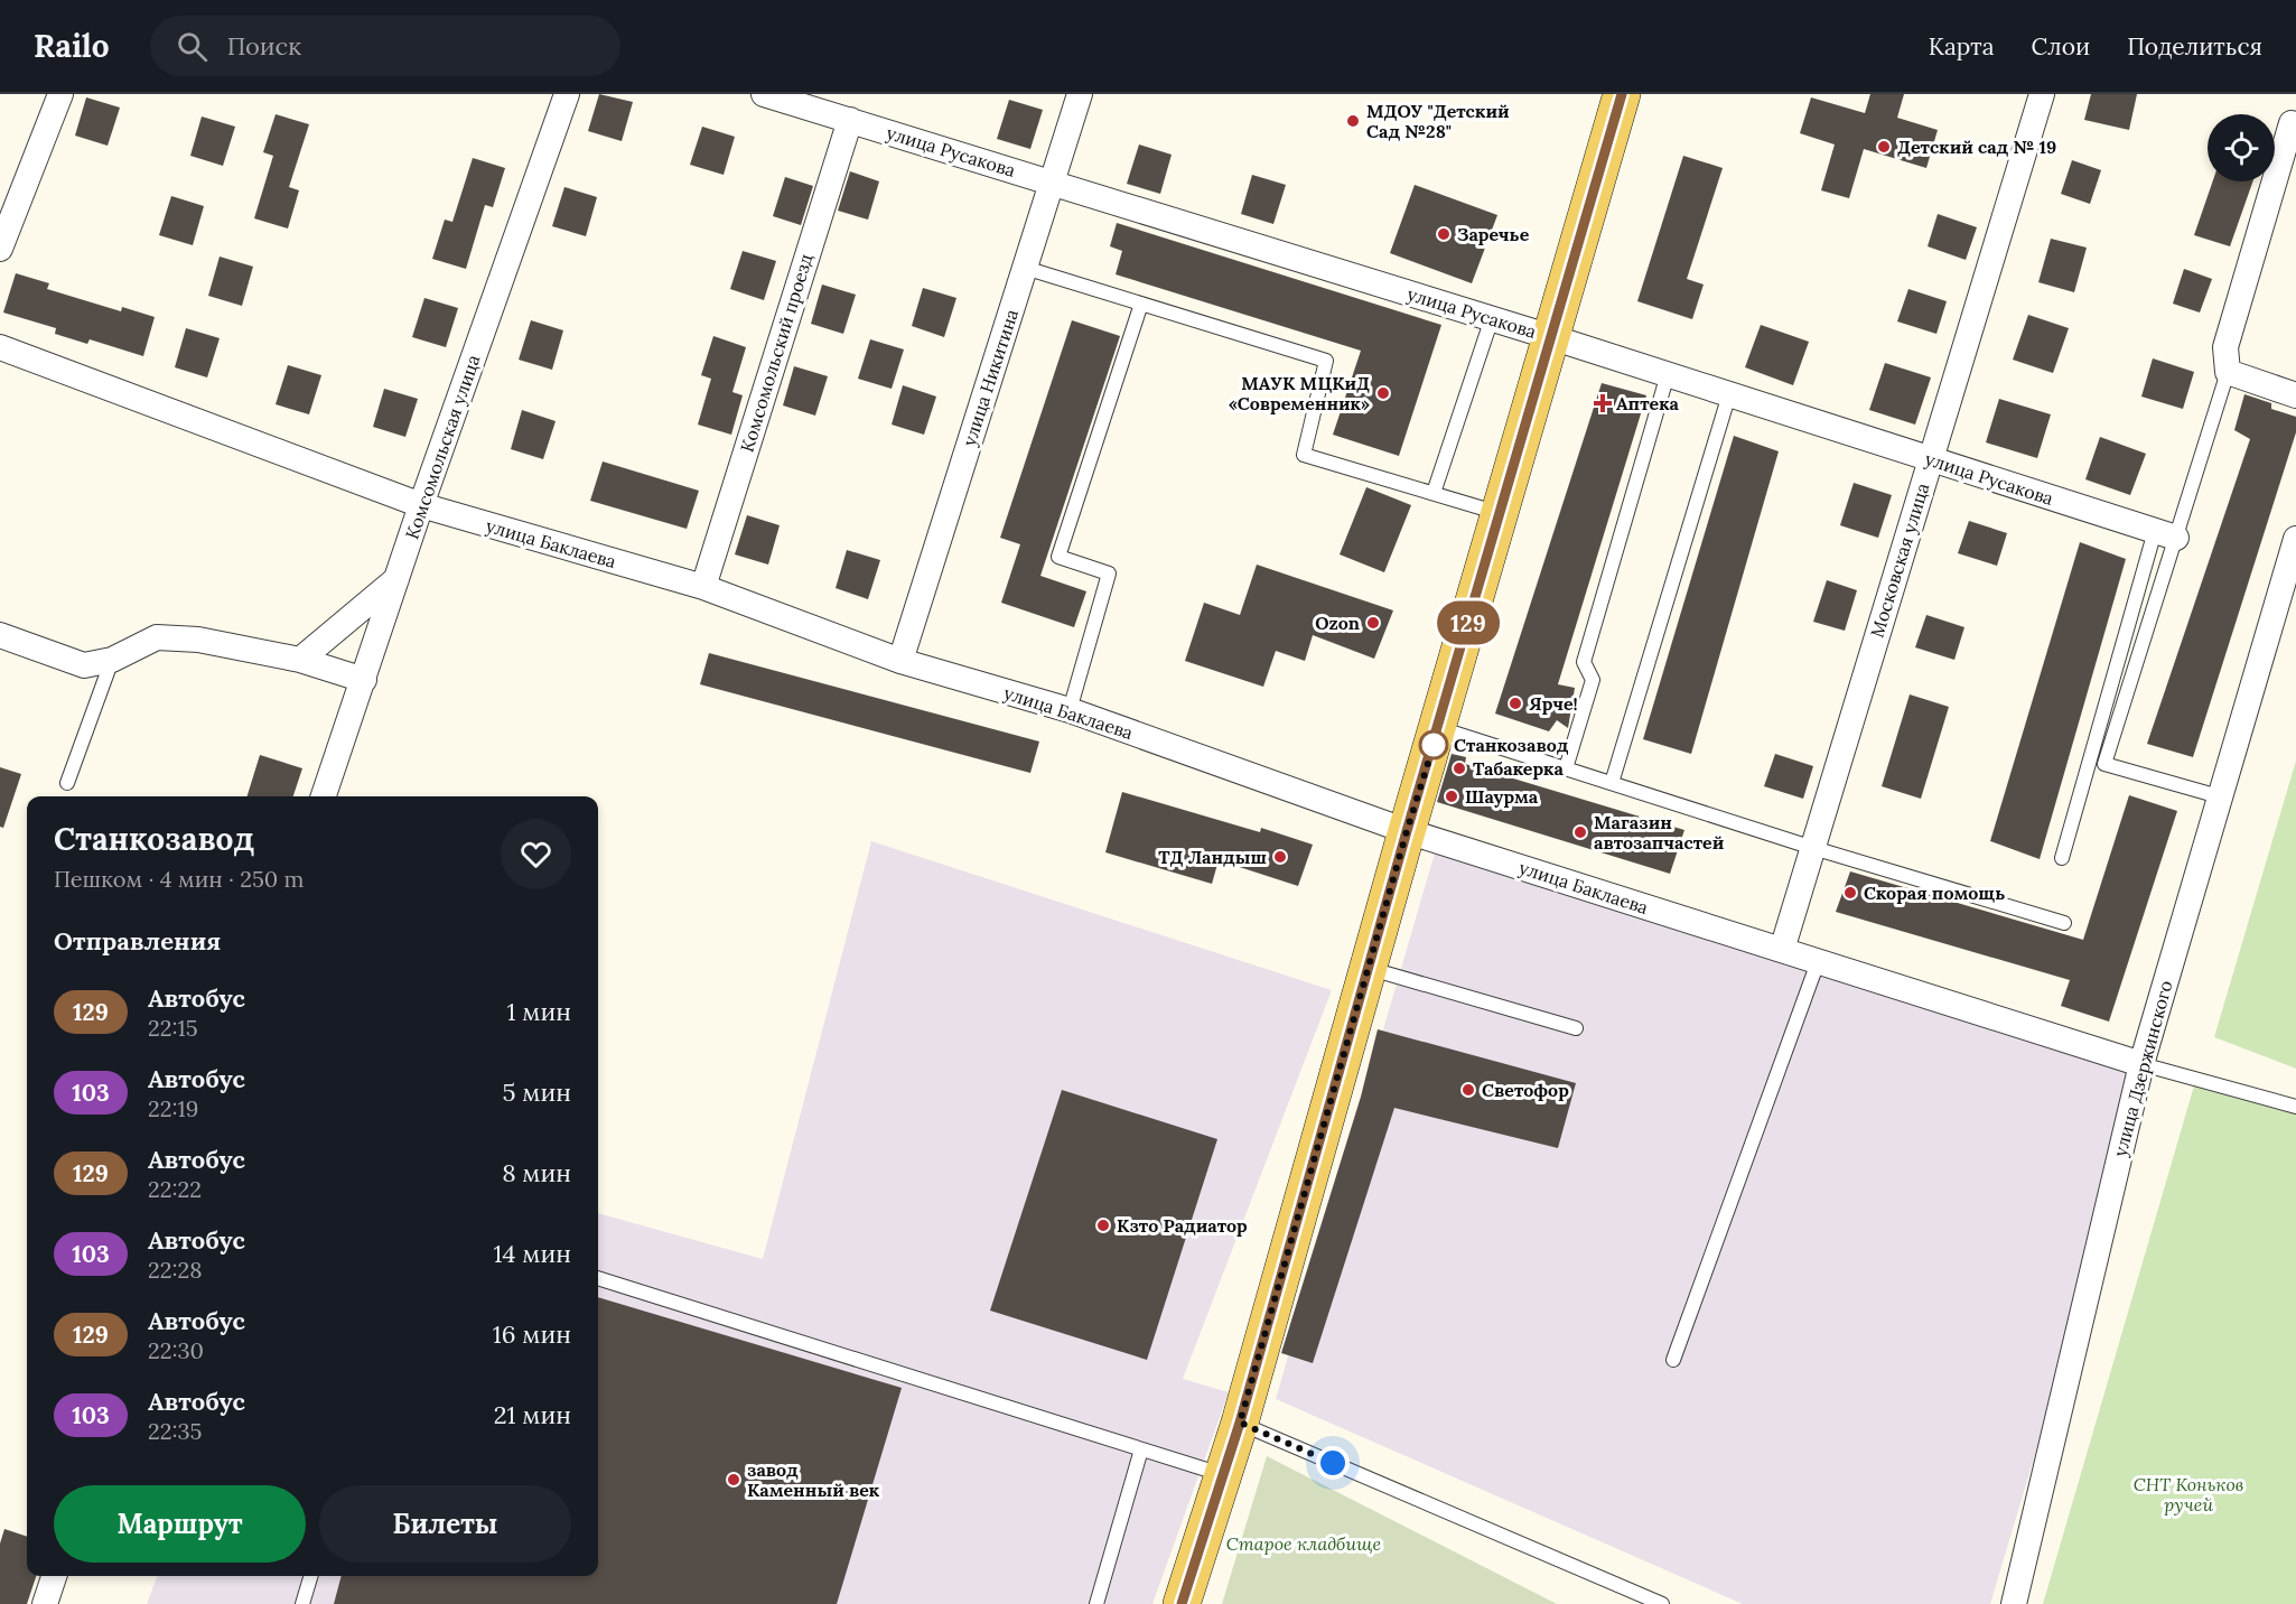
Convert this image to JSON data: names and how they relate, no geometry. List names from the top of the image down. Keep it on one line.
{"streets":{"street":["улица Русакова","Комсомольский проезд","улица Никитина","Комсомольская улица","улица Баклаева","Московская улица","улица Дзержинского"]},"crossings":[["улица Русакова","Комсомольский проезд"],["улица Русакова","улица Никитина"],["улица Русакова","Московская улица"],["Комсомольский проезд","улица Баклаева"],["улица Никитина","улица Баклаева"],["Комсомольская улица","улица Баклаева"],["улица Баклаева","Московская улица"],["улица Баклаева","улица Дзержинского"]],"parks":["СНТ Коньков ручей","Старое кладбище"],"places":{"other":["МДОУ \"Детский Сад №28\"","Детский сад № 19","Заречье","МАУК МЦКиД «Современник»","Ozon","Ярче!","Станкозавод","Табакерка","Шаурма","Магазин автозапчастей","ТД Ландыш","Скорая помощь","Светофор","Кзто Радиатор","завод Каменный век"],"health":["Аптека"]},"lines":["bus line 129"],"page":{"header":"Railo","search":"Поиск","nav":["Карта","Слои","Поделиться"],"on_map":"129","heading":[["Станкозавод","Пешком · 4 мин · 250 m"],"Отправления"],"list":[{"mark":"129","name":"Автобус","note":"22:15","value":"1 мин"},{"mark":"103","name":"Автобус","note":"22:19","value":"5 мин"},{"mark":"129","name":"Автобус","note":"22:22","value":"8 мин"},{"mark":"103","name":"Автобус","note":"22:28","value":"14 мин"},{"mark":"129","name":"Автобус","note":"22:30","value":"16 мин"},{"mark":"103","name":"Автобус","note":"22:35","value":"21 мин"}],"buttons":["Маршрут","Билеты"]}}
